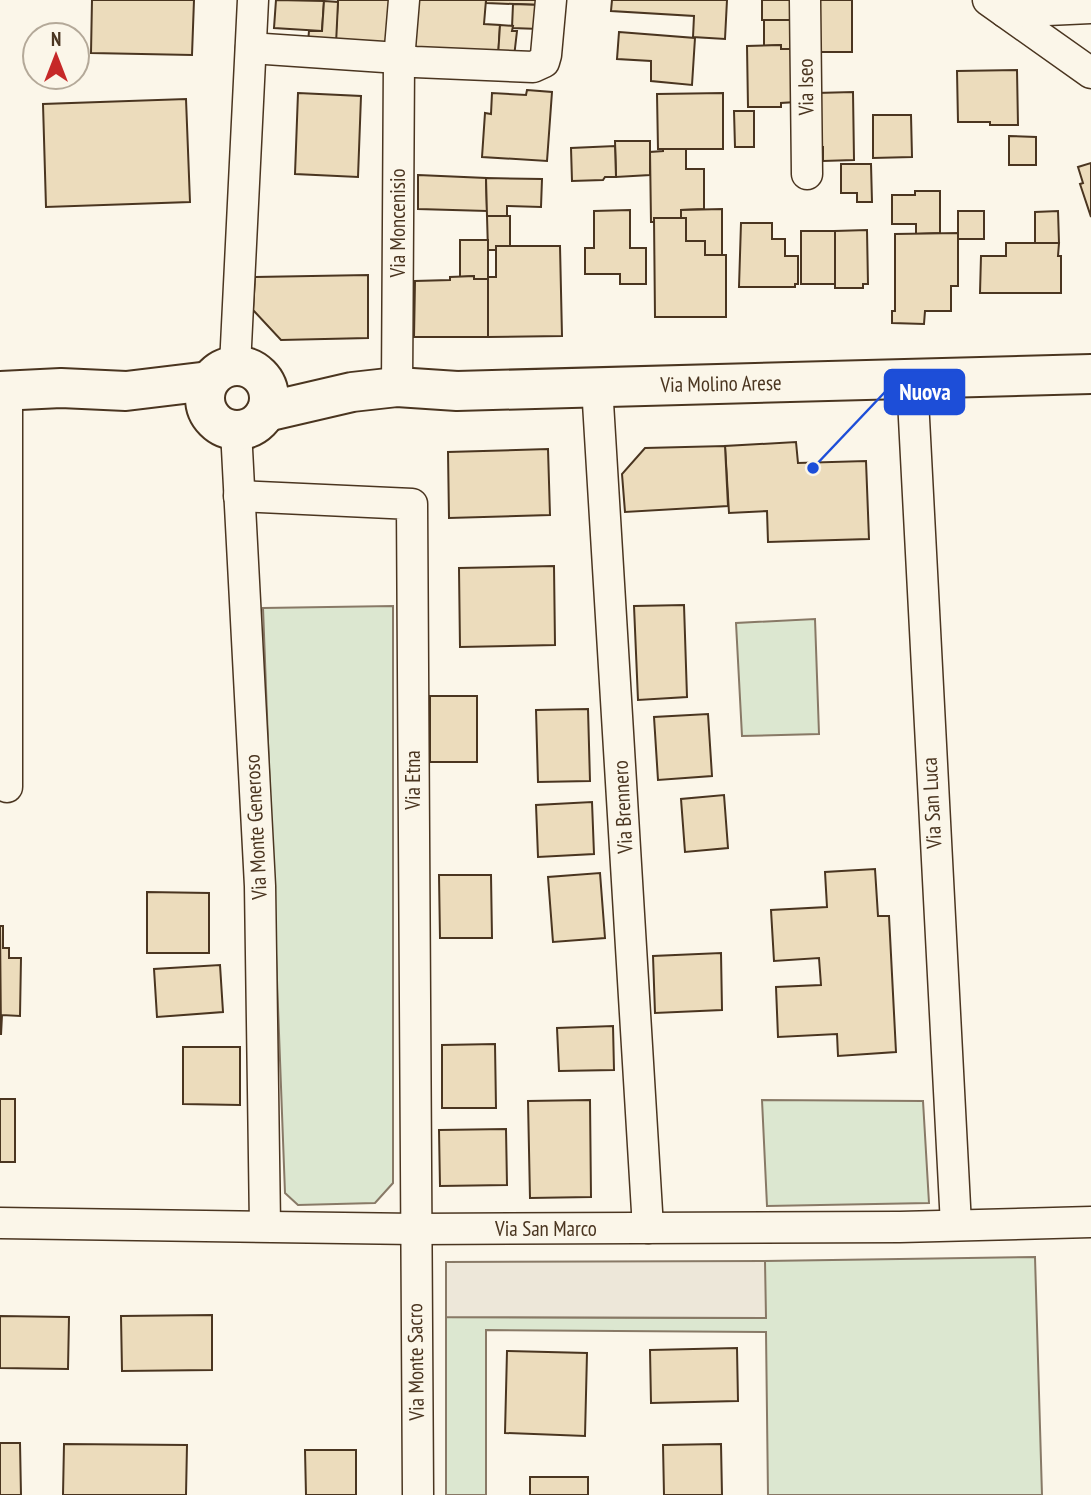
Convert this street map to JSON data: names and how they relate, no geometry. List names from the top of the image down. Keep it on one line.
{"streets":{"street":["Via Iseo","Via Moncenisio","Via Molino Arese","Via Etna","Via San Luca","Via Brennero","Via Monte Generoso","Via San Marco","Via Monte Sacro"]},"crossings":[["Via Moncenisio","Via Molino Arese"],["Via Molino Arese","Via San Luca"],["Via Molino Arese","Via Brennero"],["Via Molino Arese","Via Monte Generoso"],["Via Etna","Via Monte Generoso"],["Via Etna","Via San Marco"],["Via Etna","Via Monte Sacro"],["Via San Luca","Via San Marco"],["Via Brennero","Via San Marco"],["Via Monte Generoso","Via San Marco"],["Via San Marco","Via Monte Sacro"]],"places":["Nuova"],"north":"top"}
